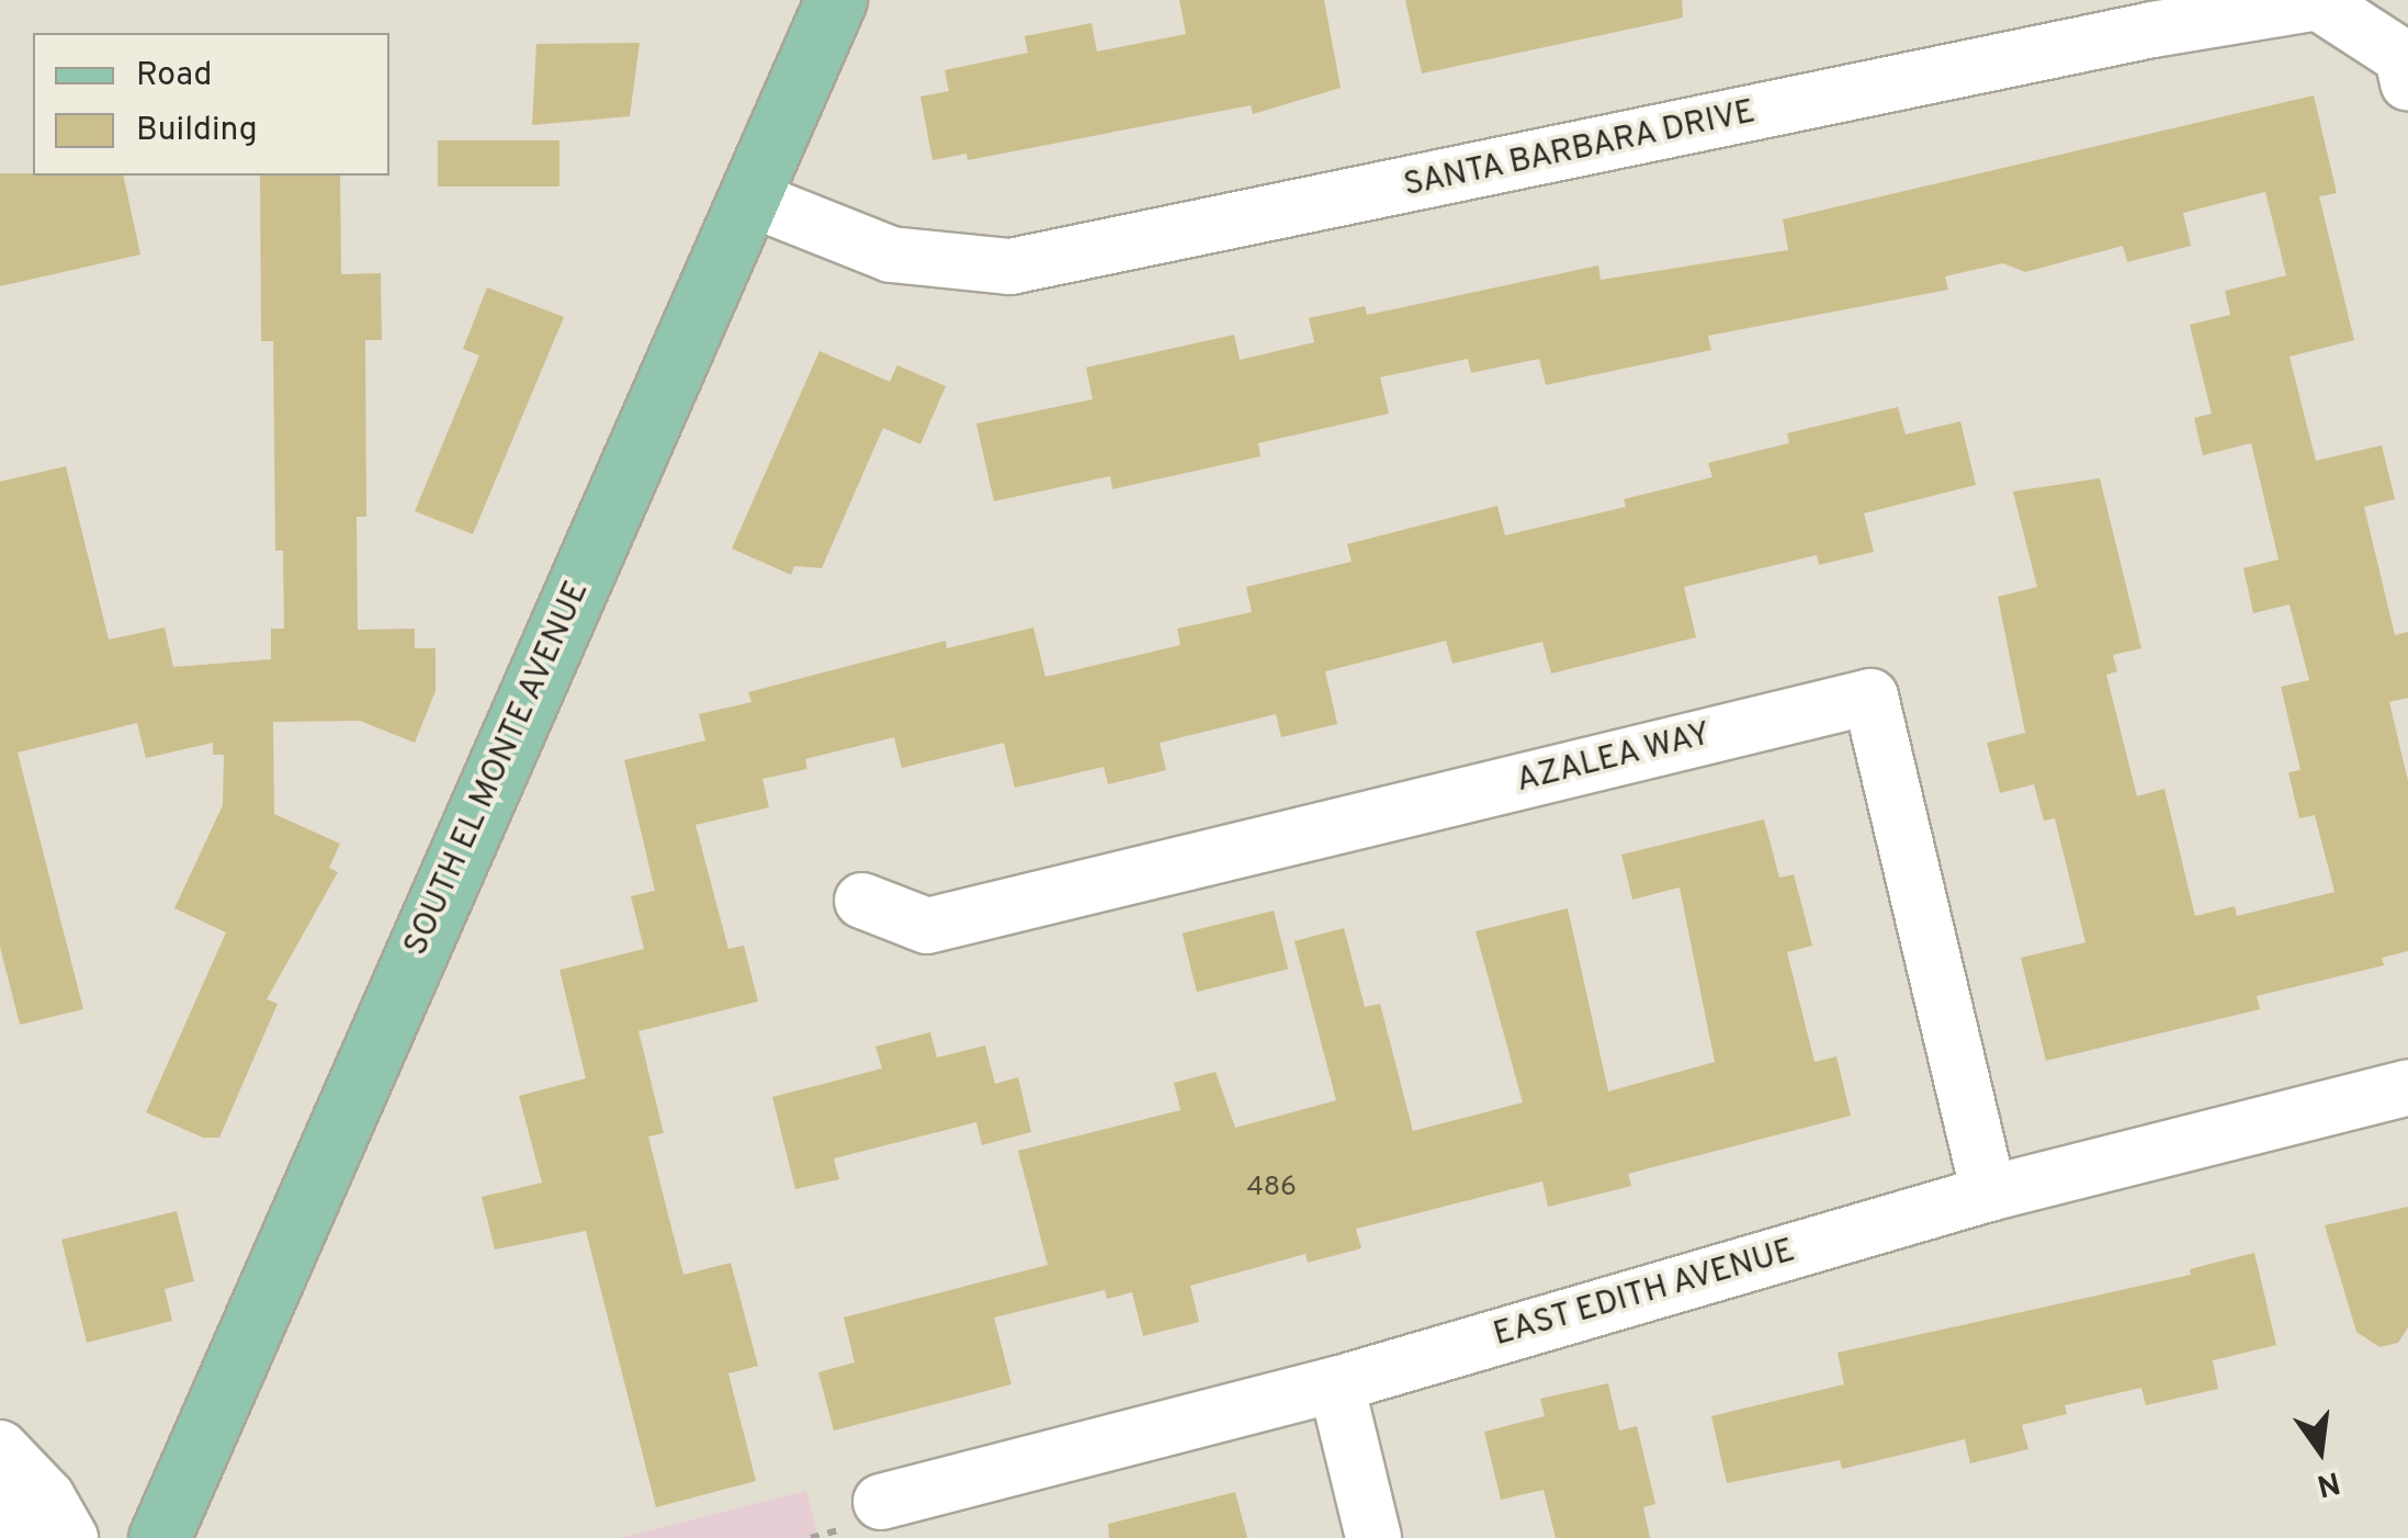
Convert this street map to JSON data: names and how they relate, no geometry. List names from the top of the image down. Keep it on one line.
{"streets":{"main road":["SOUTH EL MONTE AVENUE"],"street":["SANTA BARBARA DRIVE","AZALEA WAY","EAST EDITH AVENUE"]},"crossings":[["SANTA BARBARA DRIVE","SOUTH EL MONTE AVENUE"],["AZALEA WAY","EAST EDITH AVENUE"]],"house_numbers":["486"],"legend":["Road","Building"],"north":"bottom"}
